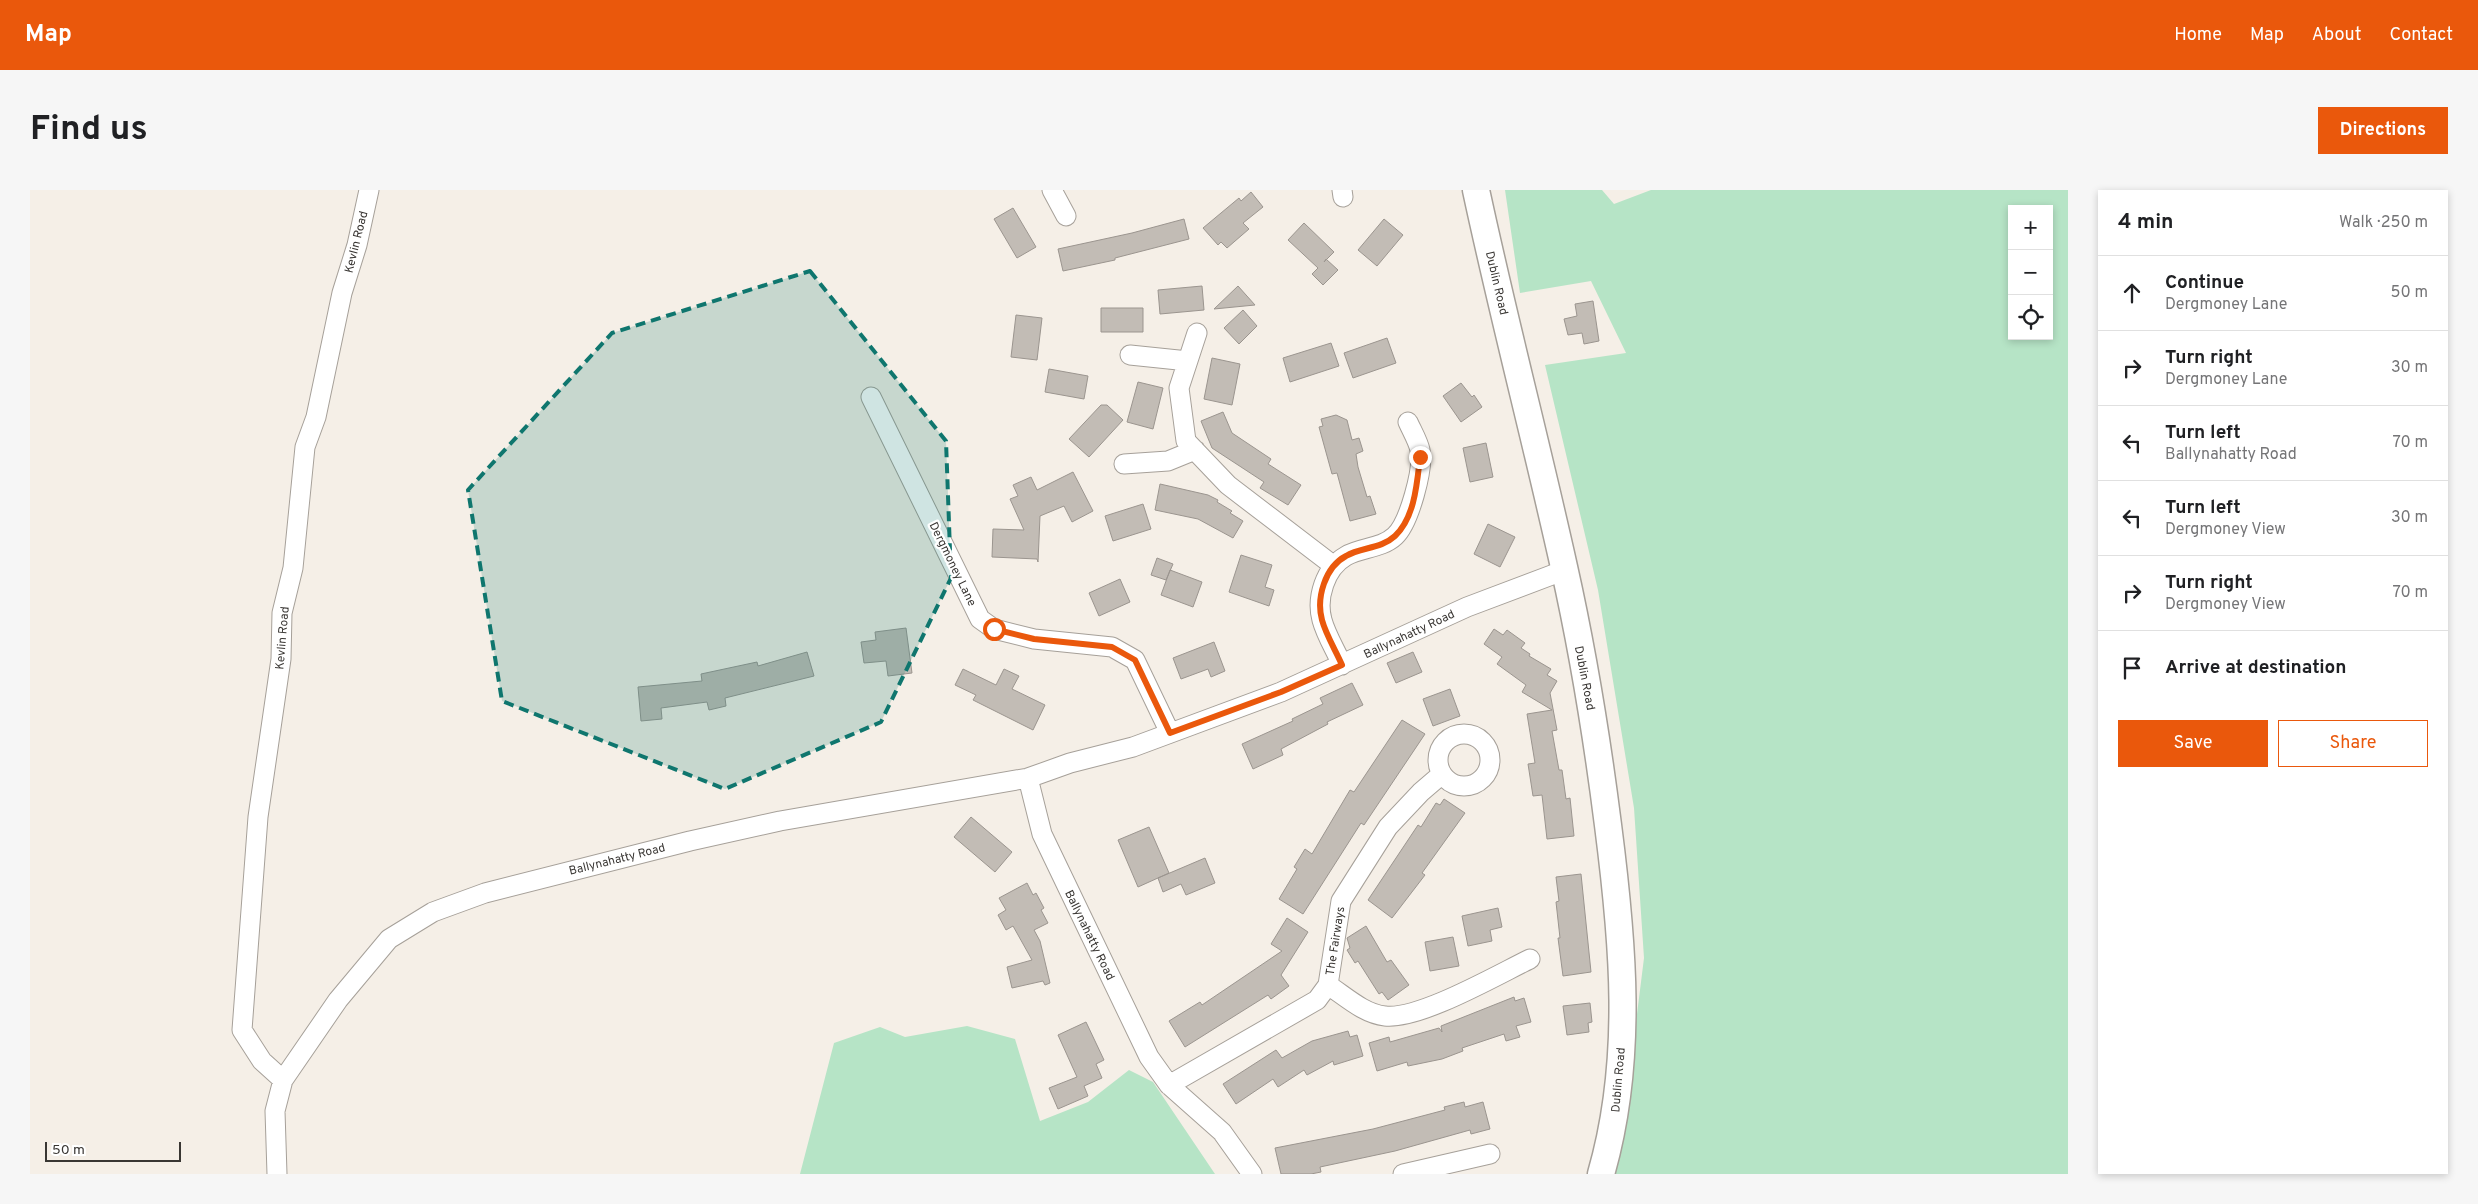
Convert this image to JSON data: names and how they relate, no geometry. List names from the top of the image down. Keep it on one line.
{"streets":{"street":["Kevlin Road","Dublin Road","Dergmoney Lane","Ballynahatty Road","The Fairways"]},"crossings":[["Kevlin Road","Ballynahatty Road"],["Dublin Road","Ballynahatty Road"],["Dergmoney Lane","Ballynahatty Road"],["Ballynahatty Road","The Fairways"]],"scale_bar":"50 m","page":{"header":"Map","nav":["Home","Map","About","Contact"],"buttons":["Directions",["Save","Share"]],"title":"Find us","heading":["4 min","Walk · 250 m"],"map_buttons":["+","−"],"list":[["Continue","Dergmoney Lane","50 m"],["Turn right","Dergmoney Lane","30 m"],["Turn left","Ballynahatty Road","70 m"],["Turn left","Dergmoney View","30 m"],["Turn right","Dergmoney View","70 m"],"Arrive at destination"],"scale":"50 m"}}
